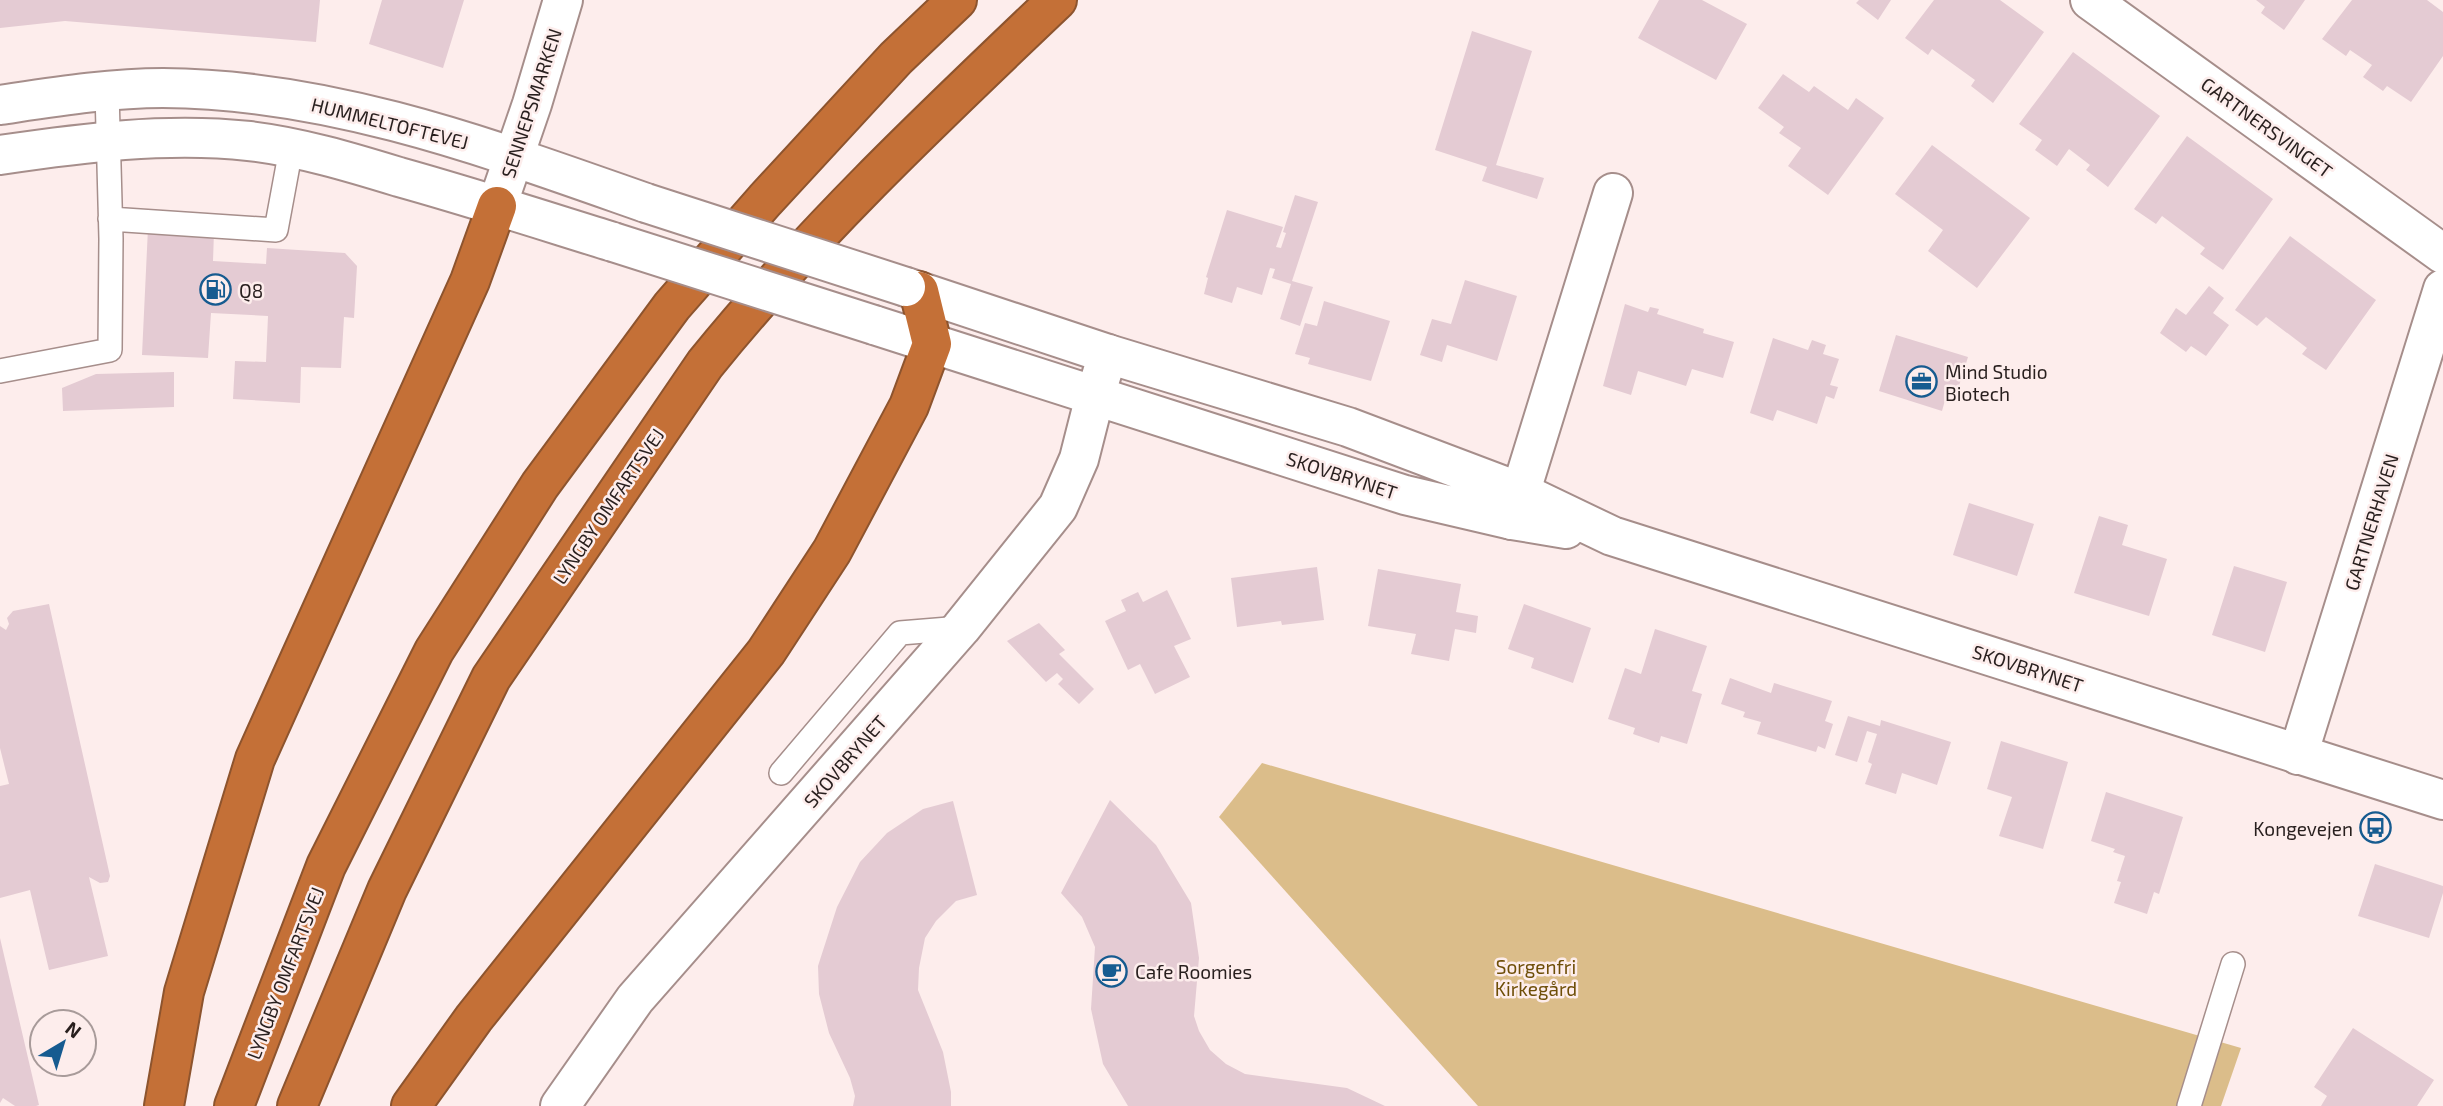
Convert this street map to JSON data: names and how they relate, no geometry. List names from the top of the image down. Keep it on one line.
{"streets":{"highway":["LYNGBY OMFARTSVEJ"],"street":["SENNEPSMARKEN","HUMMELTOFTEVEJ","GARTNERSVINGET","SKOVBRYNET","GARTNERHAVEN"]},"crossings":[["SENNEPSMARKEN","HUMMELTOFTEVEJ"],["SENNEPSMARKEN","SKOVBRYNET"],["HUMMELTOFTEVEJ","SKOVBRYNET"],["SKOVBRYNET","GARTNERHAVEN"]],"parks":["Sorgenfri Kirkegård"],"places":{"fuel station":["Q8"],"office":["Mind Studio Biotech"],"bus stop":["Kongevejen"],"cafe":["Cafe Roomies"]},"north":"top right"}
